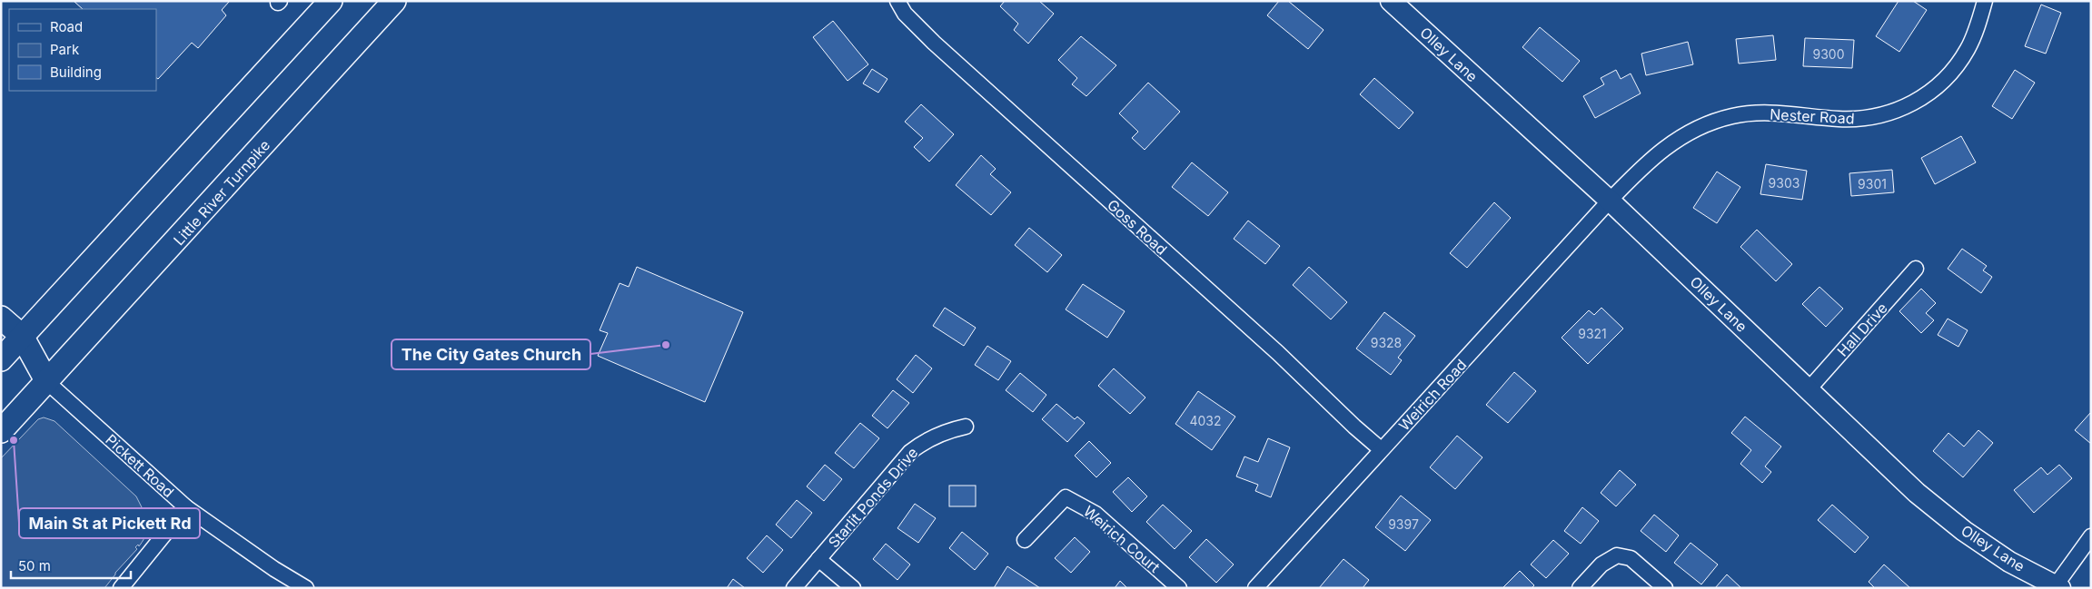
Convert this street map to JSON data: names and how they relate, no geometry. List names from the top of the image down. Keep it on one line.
{"streets":{"main road":["Olley Lane","Little River Turnpike","Pickett Road"],"street":["Nester Road","Goss Road","Hall Drive","Weirich Road","Starlit Ponds Drive","Weirich Court"]},"crossings":[["Olley Lane","Nester Road"],["Olley Lane","Hall Drive"],["Olley Lane","Weirich Road"],["Nester Road","Weirich Road"],["Little River Turnpike","Pickett Road"],["Goss Road","Weirich Road"]],"places":["The City Gates Church","Main St at Pickett Rd"],"house_numbers":["9300","9303","9301","9321","9328","4032","9397"],"legend":["Road","Park","Building"],"scale_bar":"50 m"}
